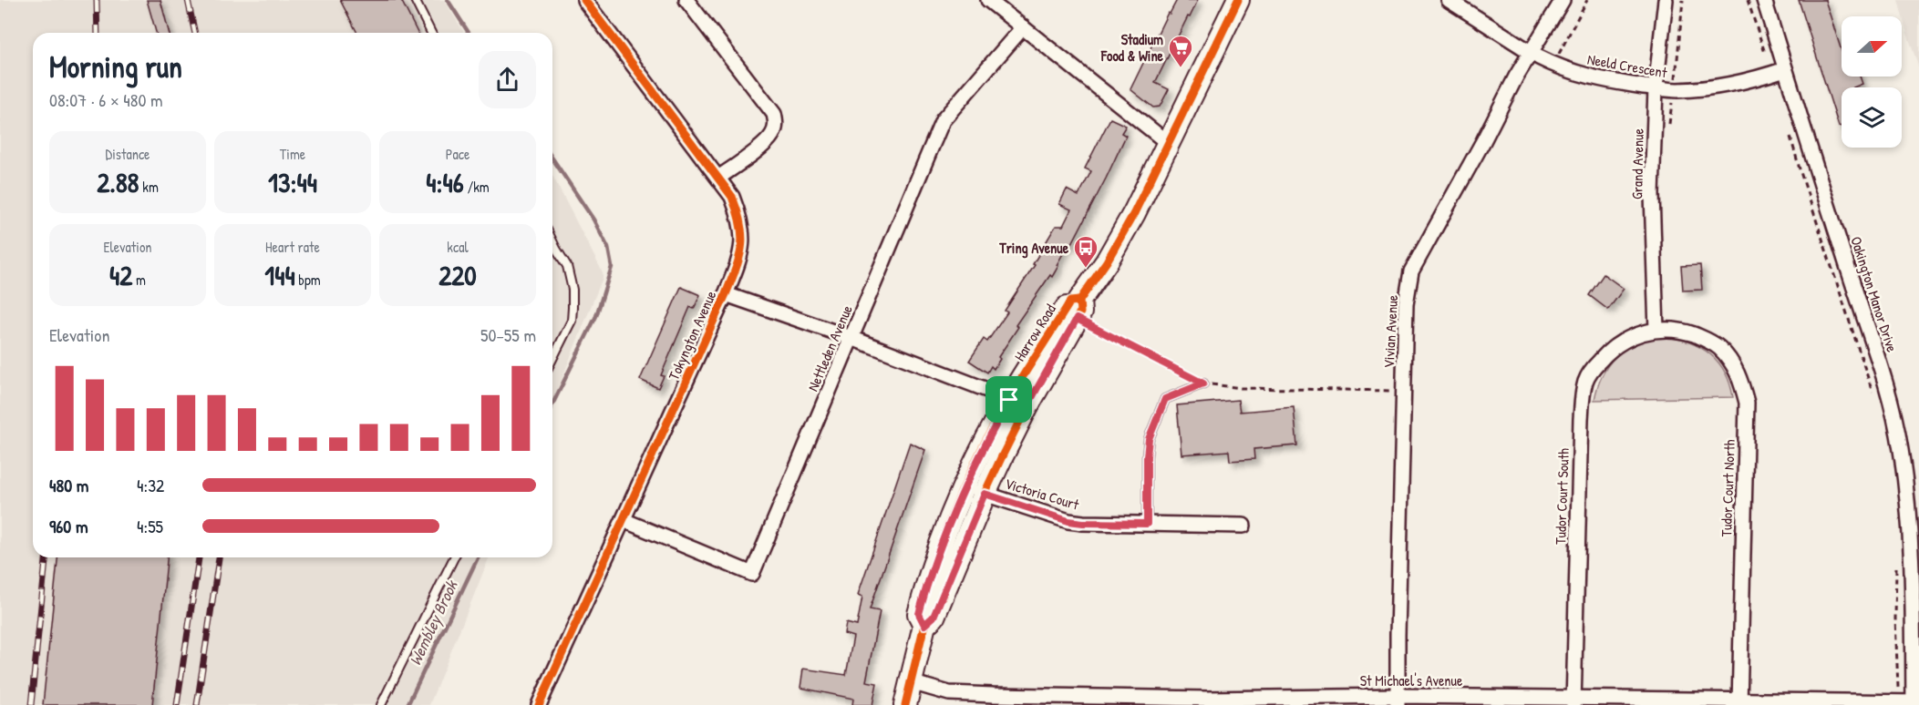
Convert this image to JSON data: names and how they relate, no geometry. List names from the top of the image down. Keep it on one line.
{"streets":{"main road":["Harrow Road"],"street":["Neeld Crescent","Grand Avenue","Oakington Manor Drive","Vivian Avenue","Tokyngton Avenue","Nettleden Avenue","Tudor Court North","Victoria Court","Tudor Court South","St Michael's Avenue"]},"crossings":[["Neeld Crescent","Grand Avenue"],["Neeld Crescent","Oakington Manor Drive"],["Neeld Crescent","Vivian Avenue"],["Grand Avenue","Tudor Court North"],["Grand Avenue","Tudor Court South"],["Oakington Manor Drive","St Michael's Avenue"],["Vivian Avenue","St Michael's Avenue"],["Harrow Road","Victoria Court"],["Harrow Road","St Michael's Avenue"],["Tokyngton Avenue","Nettleden Avenue"],["Tudor Court North","Tudor Court South"],["Tudor Court North","St Michael's Avenue"],["Tudor Court South","St Michael's Avenue"]],"water":["Wembley Brook"],"places":{"supermarket":["Stadium Food & Wine"],"bus stop":["Tring Avenue"]},"north":"right","page":{"heading":["Morning run","08:07 · 6 × 480 m"],"stats":[["Distance","2.88 km"],["Time","13:44"],["Pace","4:46 /km"],["Elevation","42 m"],["Heart rate","144 bpm"],["kcal","220"]],"chart":["Elevation","50–55 m"],"list":[{"name":"480 m","note":"4:32"},{"name":"960 m","note":"4:55"}]}}
